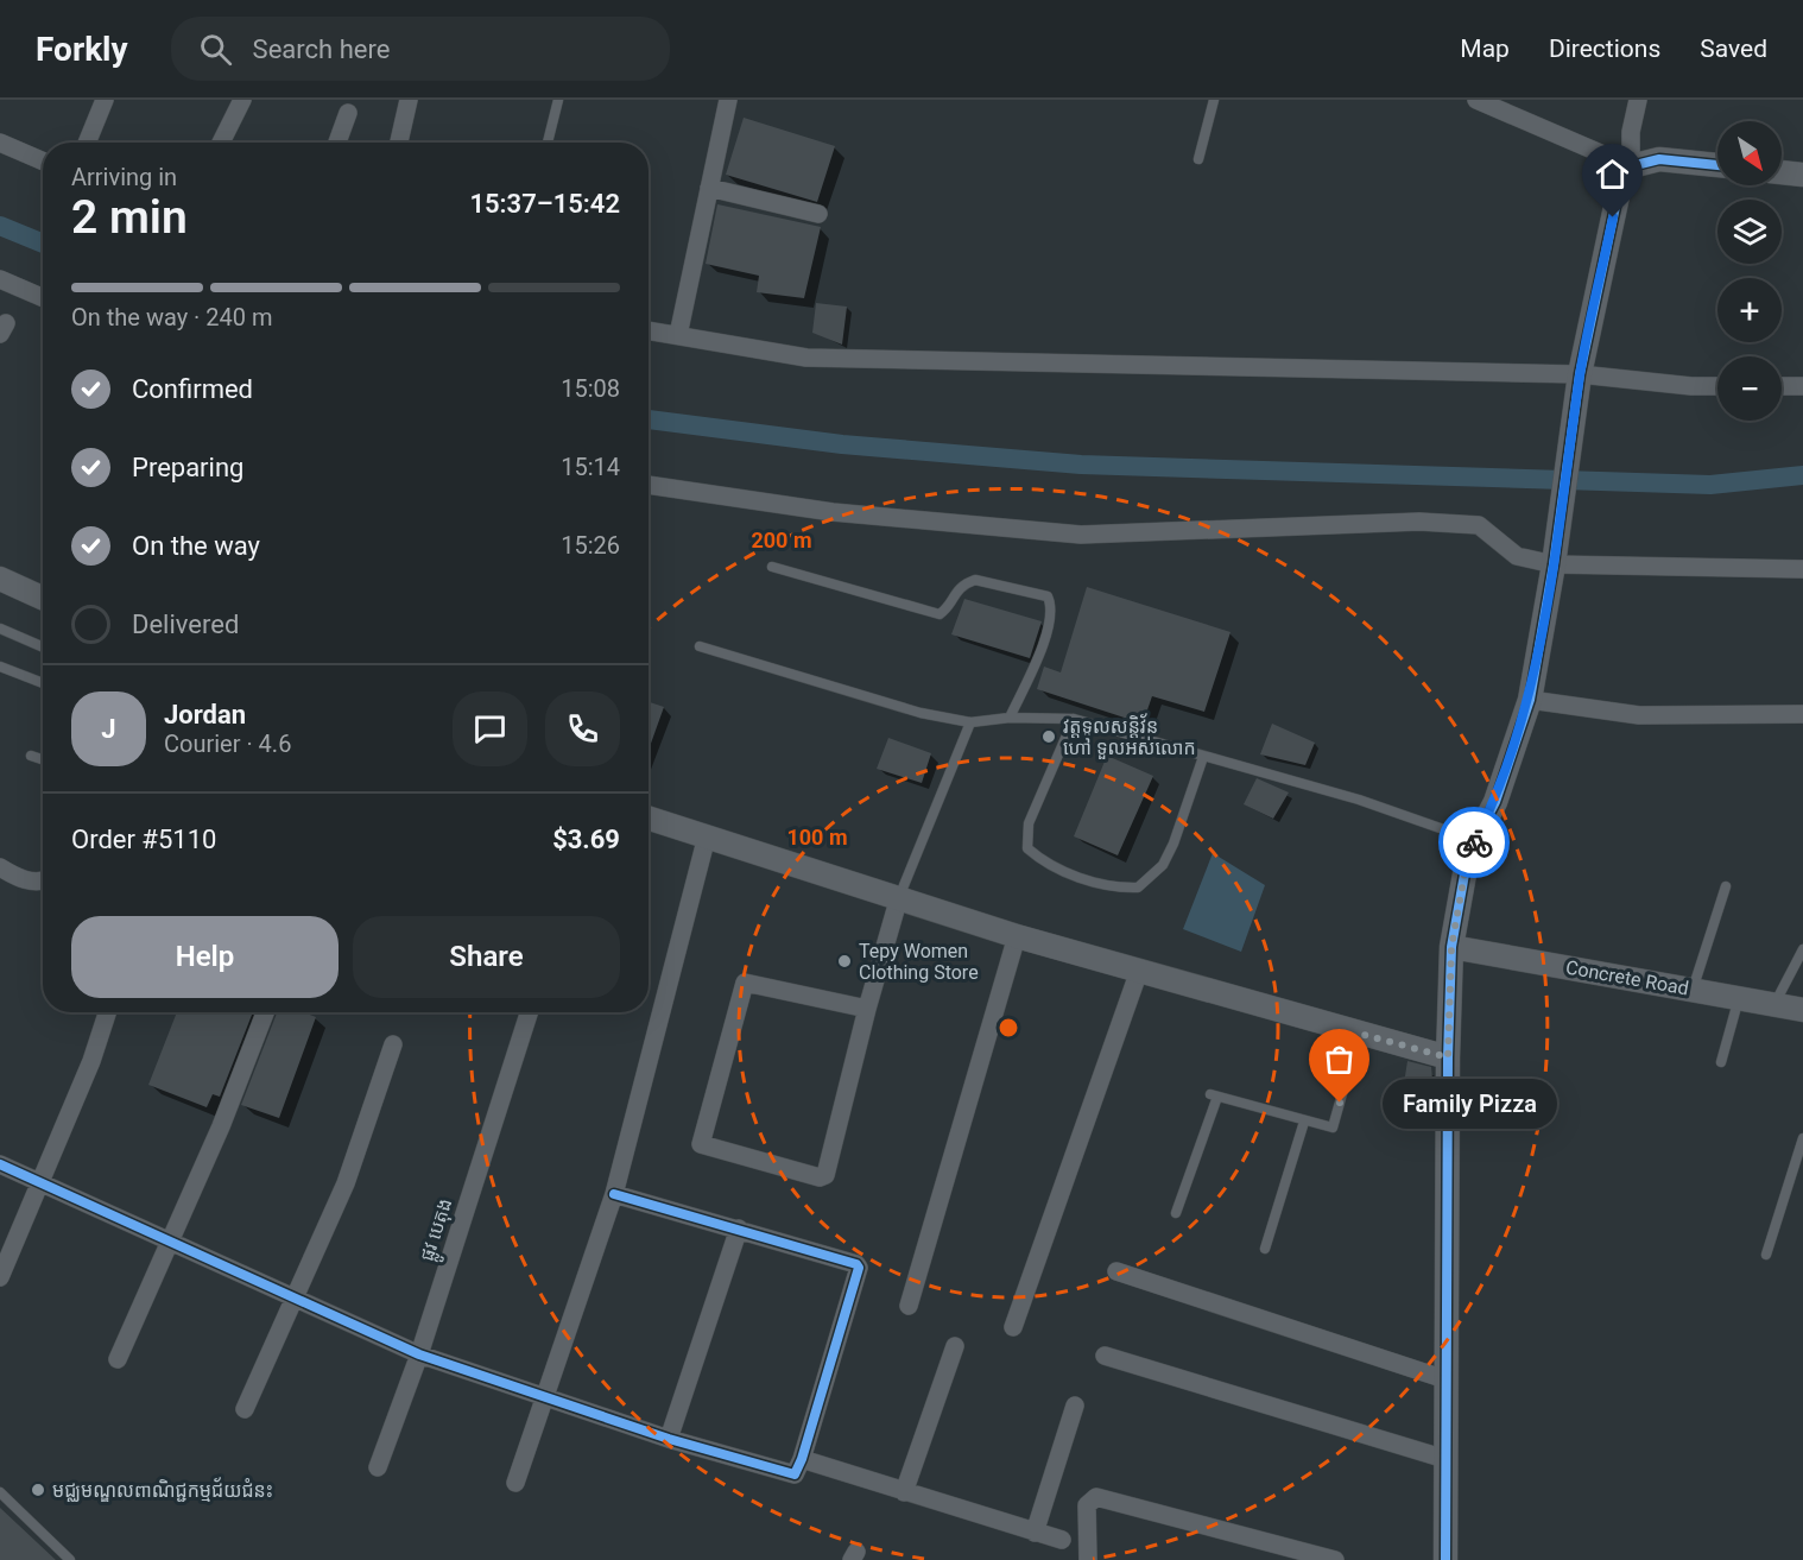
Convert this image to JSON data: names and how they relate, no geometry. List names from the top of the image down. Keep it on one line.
{"streets":{"street":["Concrete Road","ផ្លូវ បេតុង"]},"places":["វត្តទូលសន្តិវ័ន ហៅ ទួលអស់លោក","Tepy Women Clothing Store","Family Pizza","មជ្ឈមណ្ឌលពាណិជ្ជកម្មជ័យជំនះ"],"north":"bottom right","page":{"header":"Forkly","search":"Search here","nav":["Map","Directions","Saved"],"map_buttons":["+","−"],"heading":["2 min","Arriving in","15:37–15:42"],"panel":["Jordan","Courier · 4.6","Order #5110","$3.69"],"bar":"On the way · 240 m","list":[["Confirmed","15:08"],["Preparing","15:14"],["On the way","15:26"],"Delivered"],"round":"J","buttons":["Help","Share"],"bubble":"Family Pizza"},"rings":["200 m","100 m"]}
